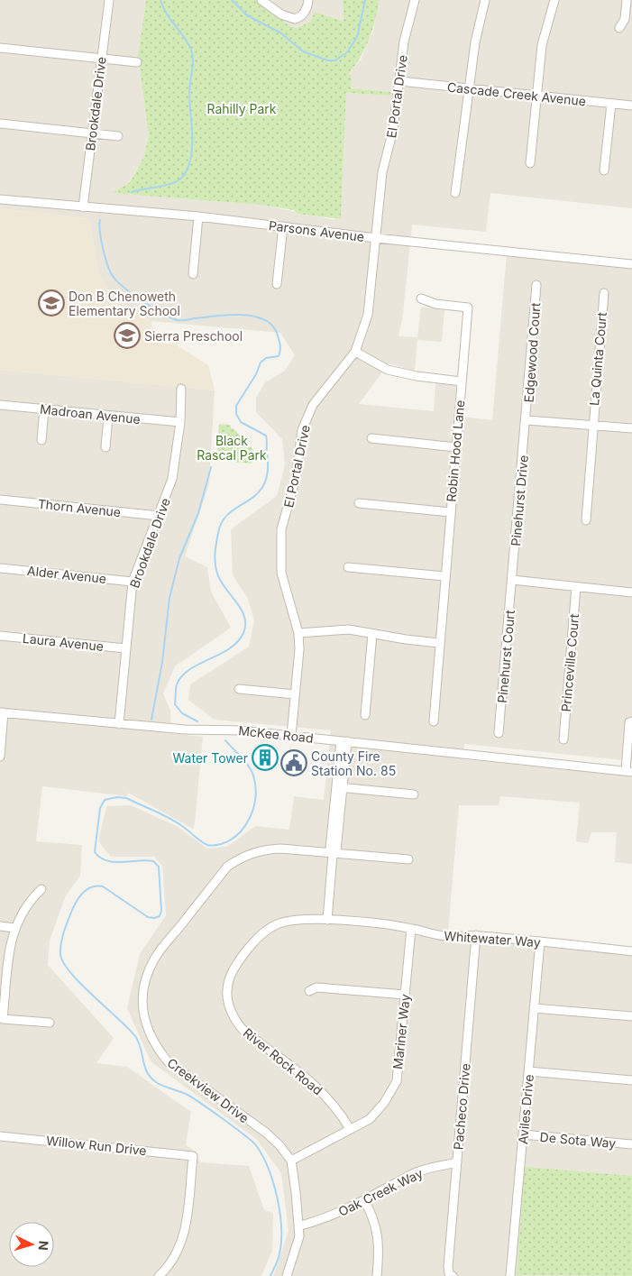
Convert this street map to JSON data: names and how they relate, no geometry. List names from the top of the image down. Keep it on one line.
{"streets":{"street":["Cascade Creek Avenue","El Portal Drive","Brookdale Drive","Parsons Avenue","Edgewood Court","La Quinta Court","Madroan Avenue","Robin Hood Lane","Pinehurst Drive","Thorn Avenue","Alder Avenue","Laura Avenue","Pinehurst Court","Princeville Court","McKee Road","Whitewater Way","Mariner Way","River Rock Road","Creekview Drive","Pacheco Drive","Aviles Drive","De Sota Way","Willow Run Drive","Oak Creek Way"]},"crossings":[["Cascade Creek Avenue","El Portal Drive"],["El Portal Drive","Parsons Avenue"],["El Portal Drive","McKee Road"],["Brookdale Drive","Parsons Avenue"],["Brookdale Drive","Madroan Avenue"],["Brookdale Drive","Thorn Avenue"],["Brookdale Drive","Alder Avenue"],["Brookdale Drive","Laura Avenue"],["Brookdale Drive","McKee Road"],["Edgewood Court","Pinehurst Drive"],["Pinehurst Drive","Pinehurst Court"],["Whitewater Way","Mariner Way"],["Whitewater Way","River Rock Road"],["Whitewater Way","Pacheco Drive"],["Whitewater Way","Aviles Drive"],["Mariner Way","River Rock Road"],["Mariner Way","Creekview Drive"],["Pacheco Drive","Oak Creek Way"],["Aviles Drive","De Sota Way"]],"parks":["Rahilly Park","Black Rascal Park"],"places":{"school or university":["Don B Chenoweth Elementary School","Sierra Preschool"],"building":["Water Tower"],"public building":["County Fire Station No. 85"]},"north":"right"}
